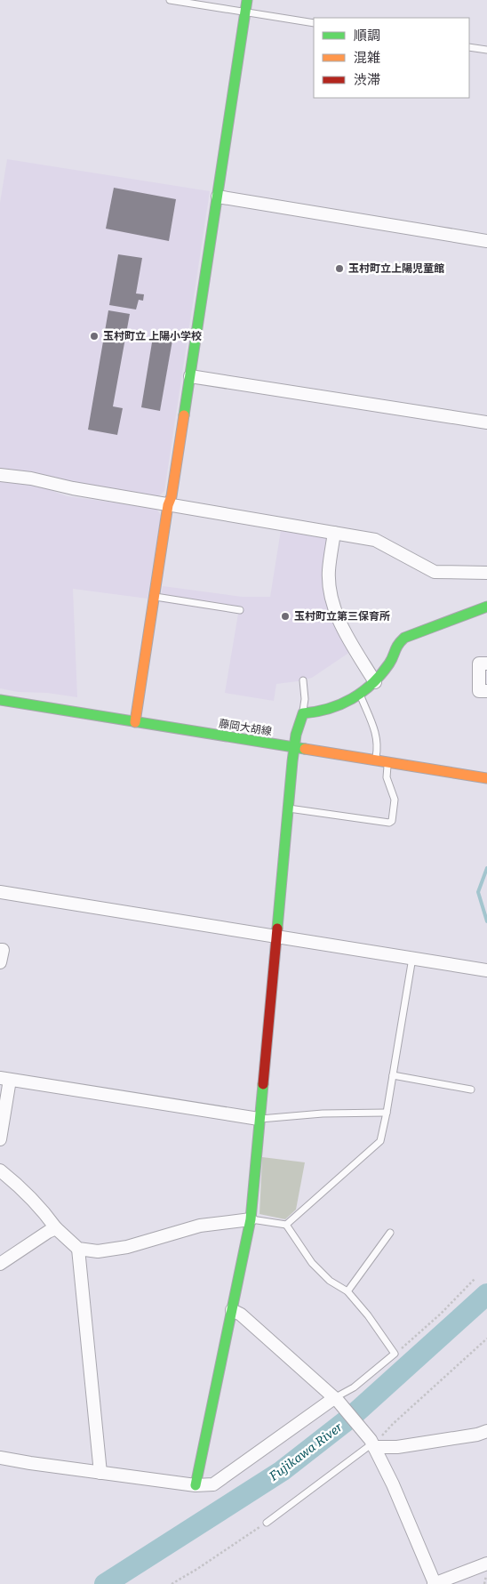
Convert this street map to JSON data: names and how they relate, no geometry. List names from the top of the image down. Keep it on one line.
{"streets":{"street":["藤岡大胡線"]},"water":["Fujikawa River"],"places":["玉村町立上陽児童館","玉村町立 上陽小学校","玉村町立第三保育所"],"legend":["順調","混雑","渋滞"]}
